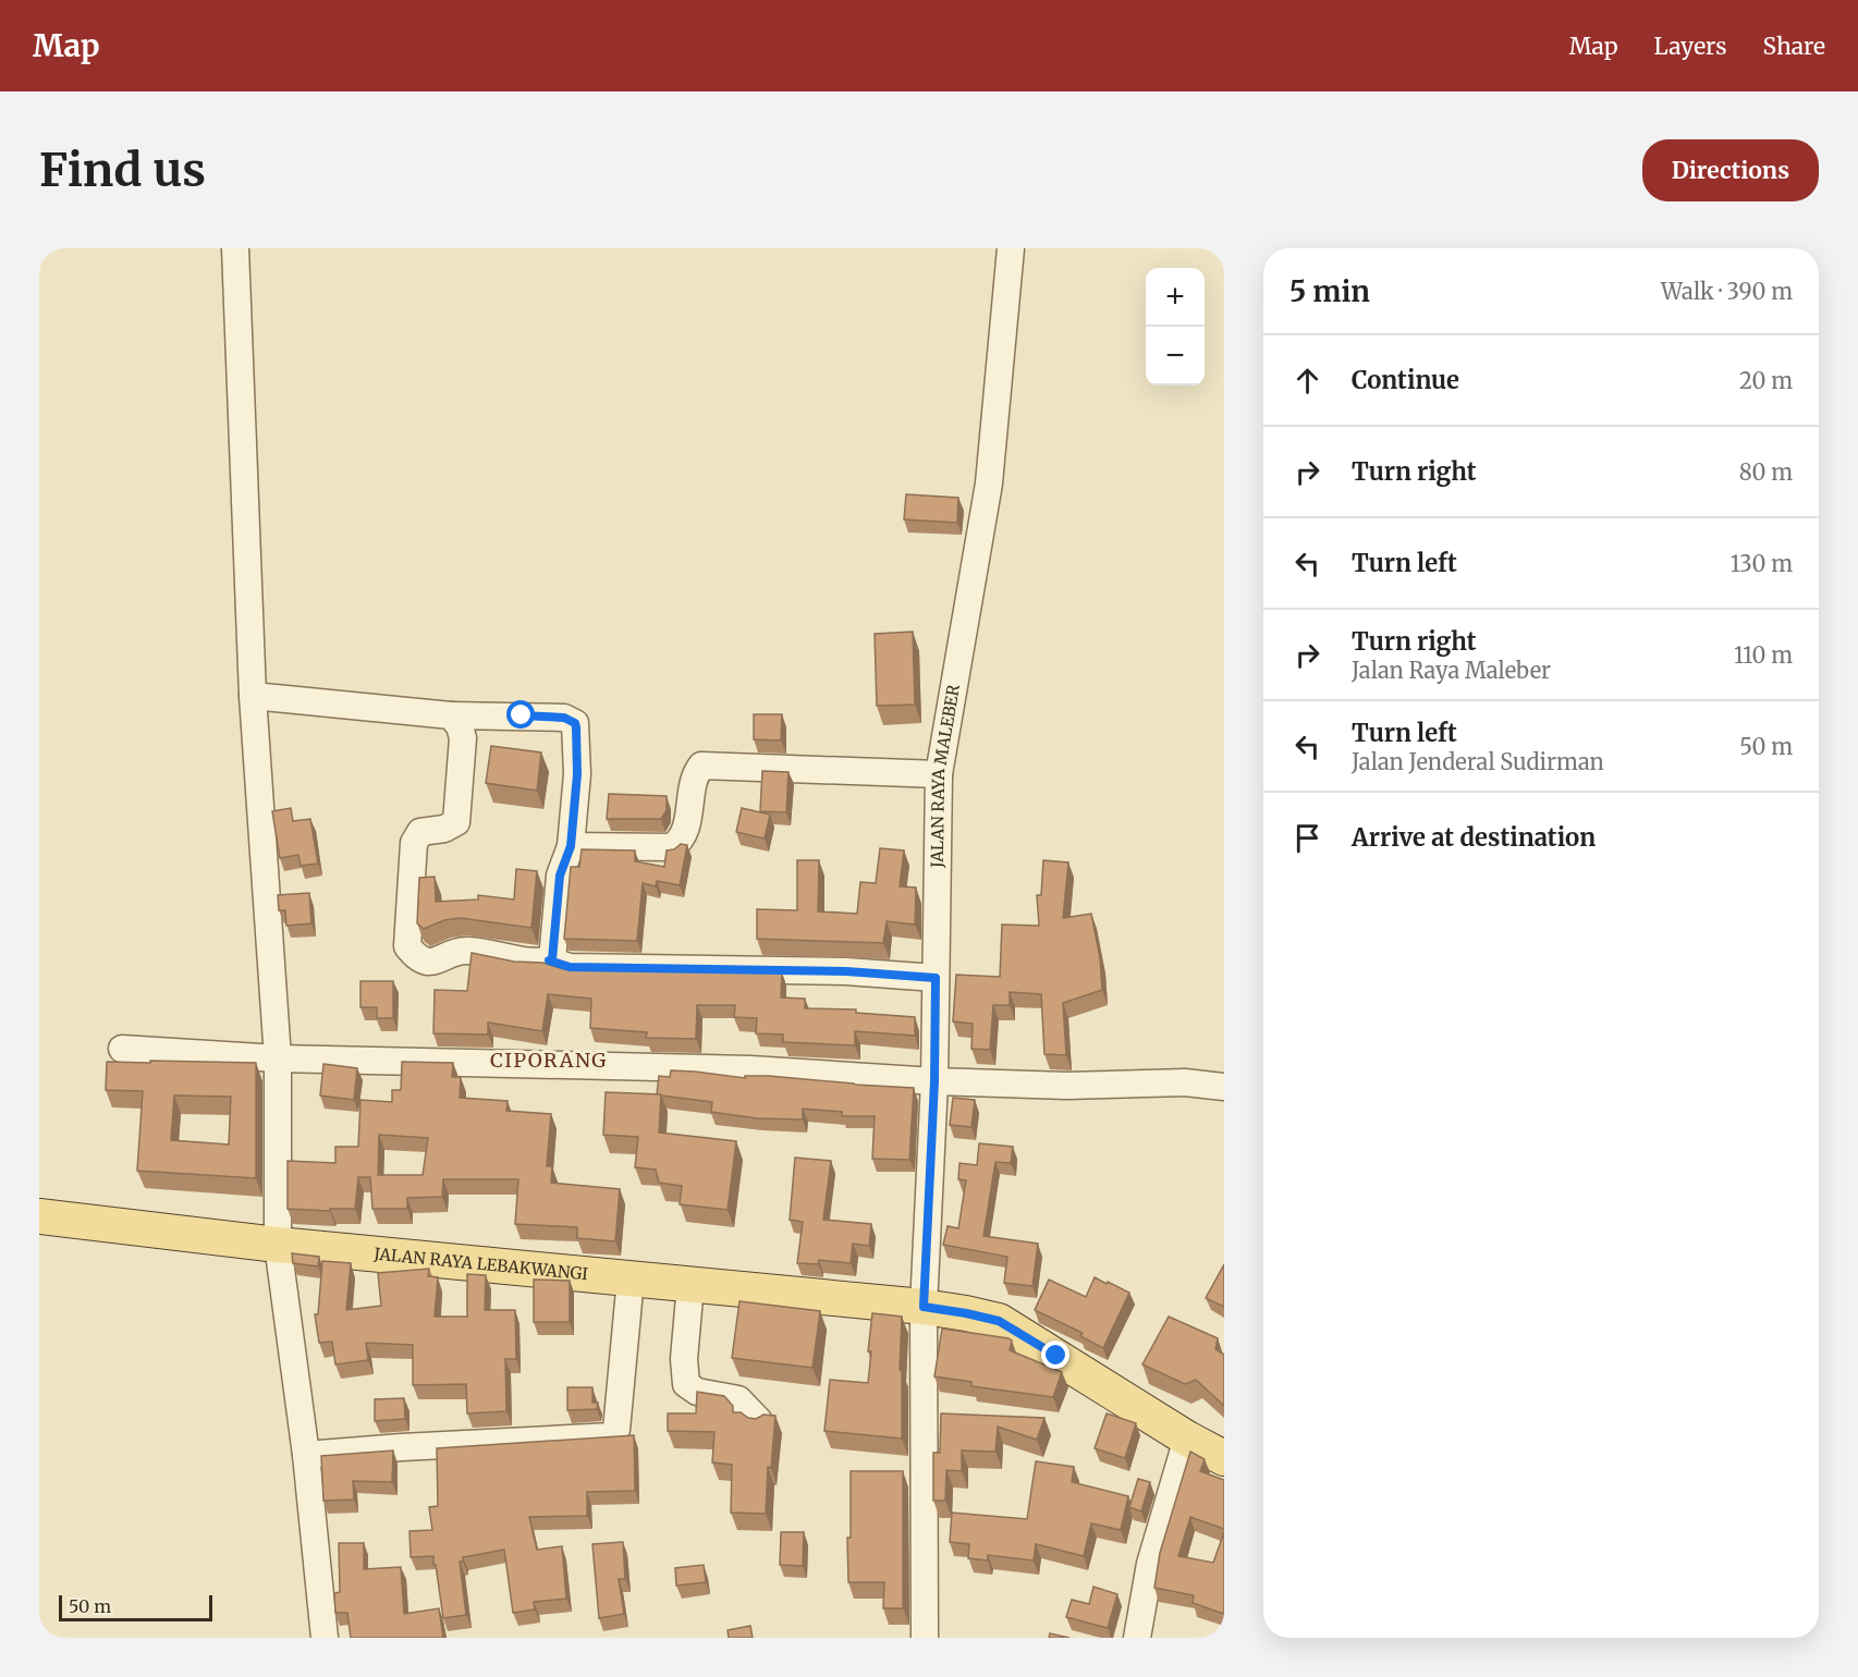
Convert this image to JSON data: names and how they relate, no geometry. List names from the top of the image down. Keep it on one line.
{"streets":{"main road":["JALAN RAYA LEBAKWANGI"],"street":["JALAN RAYA MALEBER"]},"crossings":[["JALAN RAYA MALEBER","JALAN RAYA LEBAKWANGI"]],"districts":["CIPORANG"],"scale_bar":"50 m","page":{"header":"Map","nav":["Map","Layers","Share"],"buttons":"Directions","title":"Find us","heading":["5 min","Walk · 390 m"],"map_buttons":["+","−"],"list":[["Continue","20 m"],["Turn right","80 m"],["Turn left","130 m"],["Turn right","Jalan Raya Maleber","110 m"],["Turn left","Jalan Jenderal Sudirman","50 m"],"Arrive at destination"],"scale":"50 m"}}
